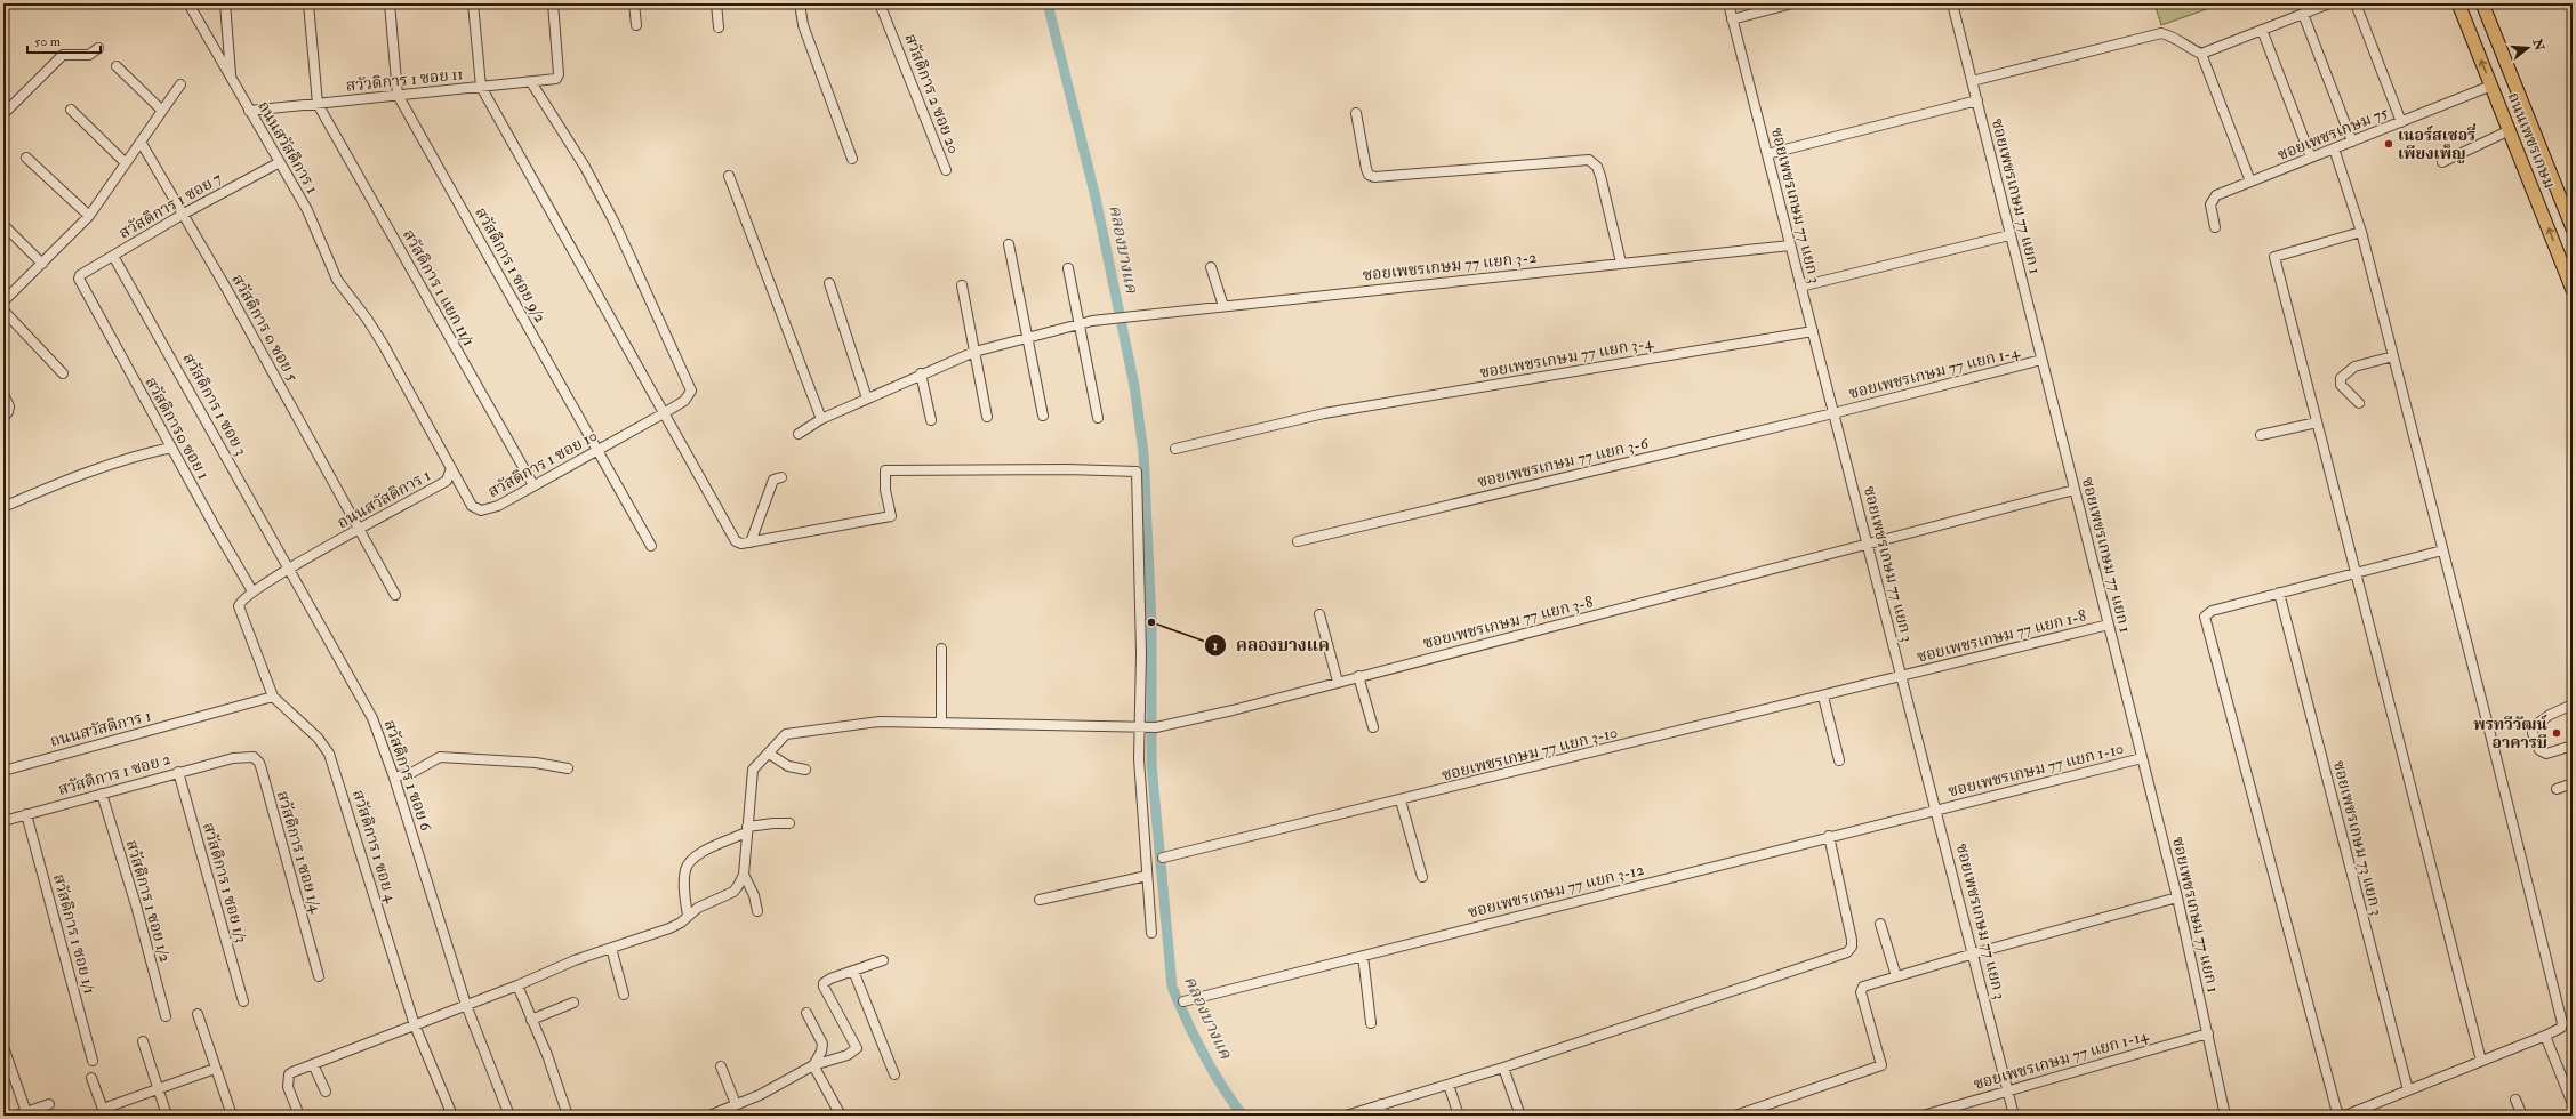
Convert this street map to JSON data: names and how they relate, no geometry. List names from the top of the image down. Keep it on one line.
{"streets":{"main road":["ถนนเพชรเกษม"],"street":["สวัวดิการ 1 ซอย 11","สวัสดิการ 2 ซอย 20","ซอยเพชรเกษม 75","ถนนสวัสดิการ 1","ซอยเพชรเกษม 77 แยก 1","สวัสดิการ 1 ซอย 7","ซอยเพชรเกษม 77 แยก 3","สวัสดิการ 1 ซอย 9/2","ซอยเพชรเกษม 77 แยก 3-2","สวัสดิการ 1 แยก 11/1","สวัสดิการ ๑ ซอย 5","ซอยเพชรเกษม 77 แยก 3-4","ซอยเพชรเกษม 77 แยก 1-4","สวัสดิการ 1 ซอย 3","สวัสดิการ๑ ซอย 1","ซอยเพชรเกษม 77 แยก 3-6","สวัสดิการ 1 ซอย 10","ซอยเพชรเกษม 77 แยก 3-8","ซอยเพชรเกษม 77 แยก 1-8","ซอยเพชรเกษม 77 แยก 3-10","ซอยเพชรเกษม 77 แยก 1-10","สวัสดิการ 1 ซอย 2","สวัสดิการ 1 ซอย 6","ซอยเพชรเกษม 73 แยก 3","สวัสดิการ 1 ซอย 4","สวัสดิการ 1 ซอย 1/4","สวัสดิการ 1 ซอย 1/3","ซอยเพชรเกษม 77 แยก 3-12","สวัสดิการ 1 ซอย 1/2","สวัสดิการ 1 ซอย 1/1","ซอยเพชรเกษม 77 แยก 1-14"]},"crossings":[["สวัวดิการ 1 ซอย 11","ถนนสวัสดิการ 1"],["สวัวดิการ 1 ซอย 11","สวัสดิการ 1 ซอย 9/2"],["สวัวดิการ 1 ซอย 11","สวัสดิการ 1 แยก 11/1"],["สวัวดิการ 1 ซอย 11","สวัสดิการ 1 ซอย 10"],["ซอยเพชรเกษม 75","ถนนเพชรเกษม"],["ถนนสวัสดิการ 1","สวัสดิการ 1 ซอย 7"],["ถนนสวัสดิการ 1","สวัสดิการ ๑ ซอย 5"],["ถนนสวัสดิการ 1","สวัสดิการ 1 ซอย 3"],["ถนนสวัสดิการ 1","สวัสดิการ๑ ซอย 1"],["ถนนสวัสดิการ 1","สวัสดิการ 1 ซอย 10"],["ถนนสวัสดิการ 1","สวัสดิการ 1 ซอย 6"],["ถนนสวัสดิการ 1","สวัสดิการ 1 ซอย 4"],["ซอยเพชรเกษม 77 แยก 1","ซอยเพชรเกษม 77 แยก 1-4"],["ซอยเพชรเกษม 77 แยก 1","ซอยเพชรเกษม 77 แยก 3-8"],["ซอยเพชรเกษม 77 แยก 1","ซอยเพชรเกษม 77 แยก 1-8"],["ซอยเพชรเกษม 77 แยก 1","ซอยเพชรเกษม 77 แยก 1-10"],["ซอยเพชรเกษม 77 แยก 1","ซอยเพชรเกษม 77 แยก 1-14"],["สวัสดิการ 1 ซอย 7","สวัสดิการ ๑ ซอย 5"],["สวัสดิการ 1 ซอย 7","สวัสดิการ 1 ซอย 3"],["สวัสดิการ 1 ซอย 7","สวัสดิการ๑ ซอย 1"],["ซอยเพชรเกษม 77 แยก 3","ซอยเพชรเกษม 77 แยก 3-2"],["ซอยเพชรเกษม 77 แยก 3","ซอยเพชรเกษม 77 แยก 3-4"],["ซอยเพชรเกษม 77 แยก 3","ซอยเพชรเกษม 77 แยก 1-4"],["ซอยเพชรเกษม 77 แยก 3","ซอยเพชรเกษม 77 แยก 3-6"],["ซอยเพชรเกษม 77 แยก 3","ซอยเพชรเกษม 77 แยก 3-8"],["ซอยเพชรเกษม 77 แยก 3","ซอยเพชรเกษม 77 แยก 1-8"],["ซอยเพชรเกษม 77 แยก 3","ซอยเพชรเกษม 77 แยก 3-10"],["ซอยเพชรเกษม 77 แยก 3","ซอยเพชรเกษม 77 แยก 1-10"],["ซอยเพชรเกษม 77 แยก 3","ซอยเพชรเกษม 77 แยก 3-12"],["ซอยเพชรเกษม 77 แยก 3","ซอยเพชรเกษม 77 แยก 1-14"],["สวัสดิการ 1 ซอย 9/2","สวัสดิการ 1 ซอย 10"],["สวัสดิการ 1 แยก 11/1","สวัสดิการ 1 ซอย 10"],["ซอยเพชรเกษม 77 แยก 1-4","ซอยเพชรเกษม 77 แยก 3-6"],["สวัสดิการ 1 ซอย 3","สวัสดิการ 1 ซอย 6"],["ซอยเพชรเกษม 77 แยก 1-8","ซอยเพชรเกษม 77 แยก 3-10"],["ซอยเพชรเกษม 77 แยก 1-10","ซอยเพชรเกษม 77 แยก 3-12"],["สวัสดิการ 1 ซอย 2","สวัสดิการ 1 ซอย 1/4"],["สวัสดิการ 1 ซอย 2","สวัสดิการ 1 ซอย 1/3"],["สวัสดิการ 1 ซอย 2","สวัสดิการ 1 ซอย 1/2"],["สวัสดิการ 1 ซอย 2","สวัสดิการ 1 ซอย 1/1"]],"water":["คลองบางแค"],"places":["เนอร์สเซอรี่ เพียงเพ็ญ","คลองบางแค","พรทวีวัฒน์ อาคารบี"],"scale_bar":"50 m","north":"right"}
